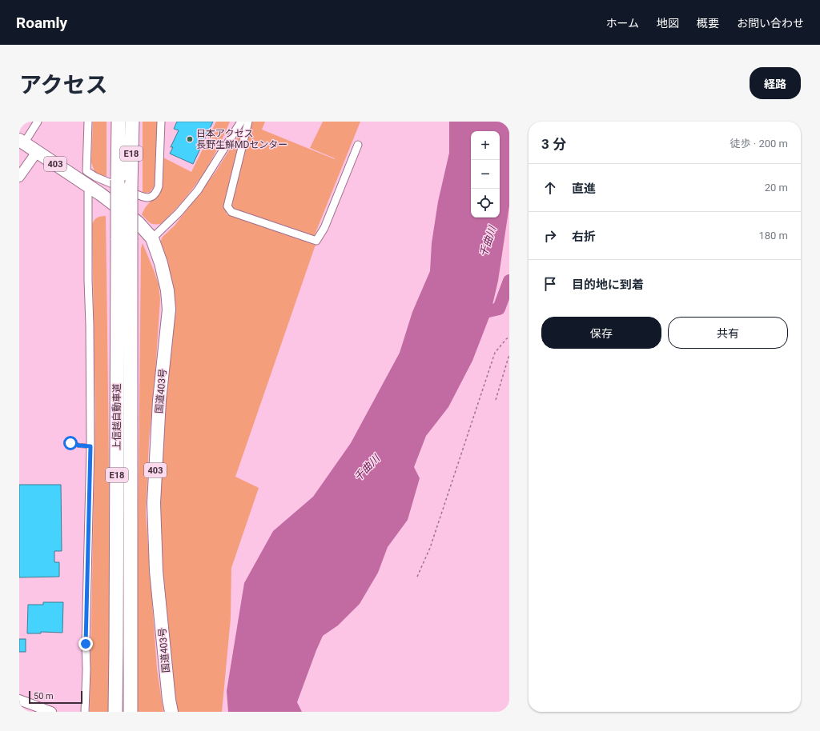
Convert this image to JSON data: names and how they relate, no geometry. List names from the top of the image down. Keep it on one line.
{"streets":{"highway":["E18","403","国道403号","上信越自動車道"]},"water":["千曲川"],"places":["日本アクセス 長野生鮮MDセンター"],"scale_bar":"50 m","page":{"header":"Roamly","nav":["ホーム","地図","概要","お問い合わせ"],"title":"アクセス","buttons":["経路",["保存","共有"]],"heading":["3 分","徒歩 · 200 m"],"map_buttons":["+","−"],"list":[["直進","20 m"],["右折","180 m"],"目的地に到着"],"scale":"50 m"}}
